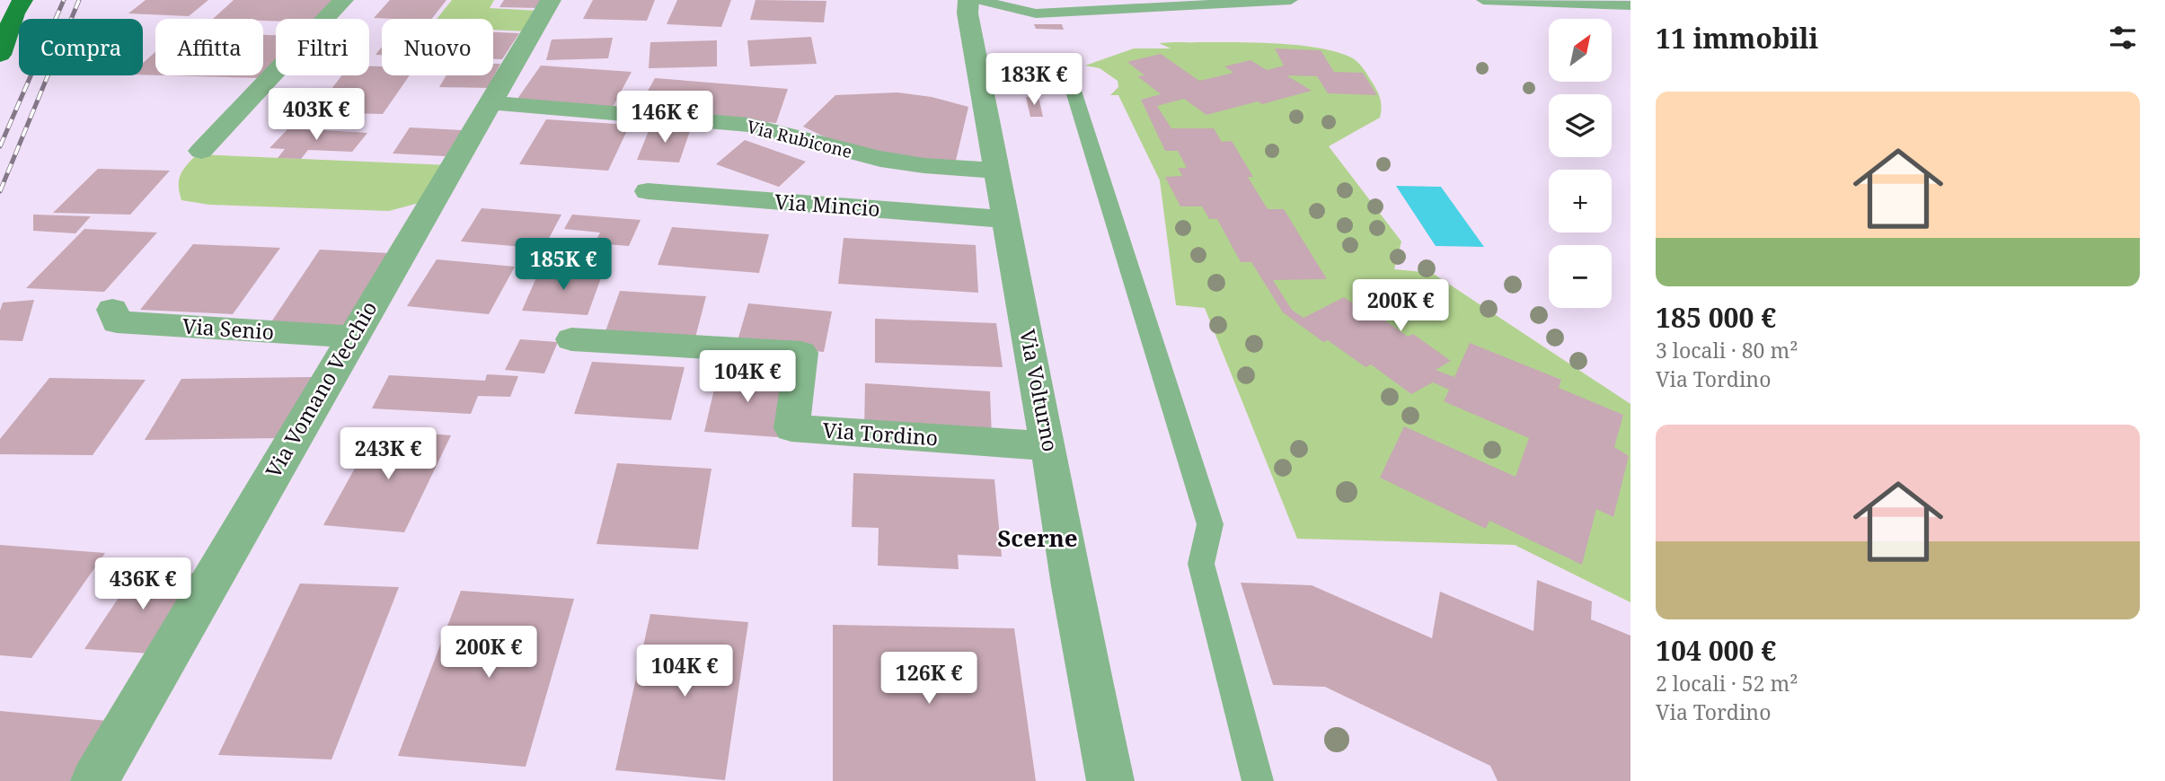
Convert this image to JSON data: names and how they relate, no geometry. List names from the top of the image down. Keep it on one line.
{"streets":{"street":["Via Rubicone","Via Mincio","Via Senio","Via Vomano Vecchio","Via Volturno","Via Tordino"]},"crossings":[["Via Rubicone","Via Vomano Vecchio"],["Via Rubicone","Via Volturno"],["Via Mincio","Via Volturno"],["Via Senio","Via Vomano Vecchio"],["Via Volturno","Via Tordino"]],"districts":["Scerne"],"north":"top right","page":{"heading":"11 immobili","map_buttons":["+","−"],"chip":["Compra","Affitta","Filtri","Nuovo"],"price":["183K €","403K €","146K €","185K €","200K €","104K €","243K €","436K €","200K €","104K €","126K €"],"list":[{"name":"185 000 €","note":"3 locali · 80 m² · Via Tordino"},{"name":"104 000 €","note":"2 locali · 52 m² · Via Tordino"}]}}
